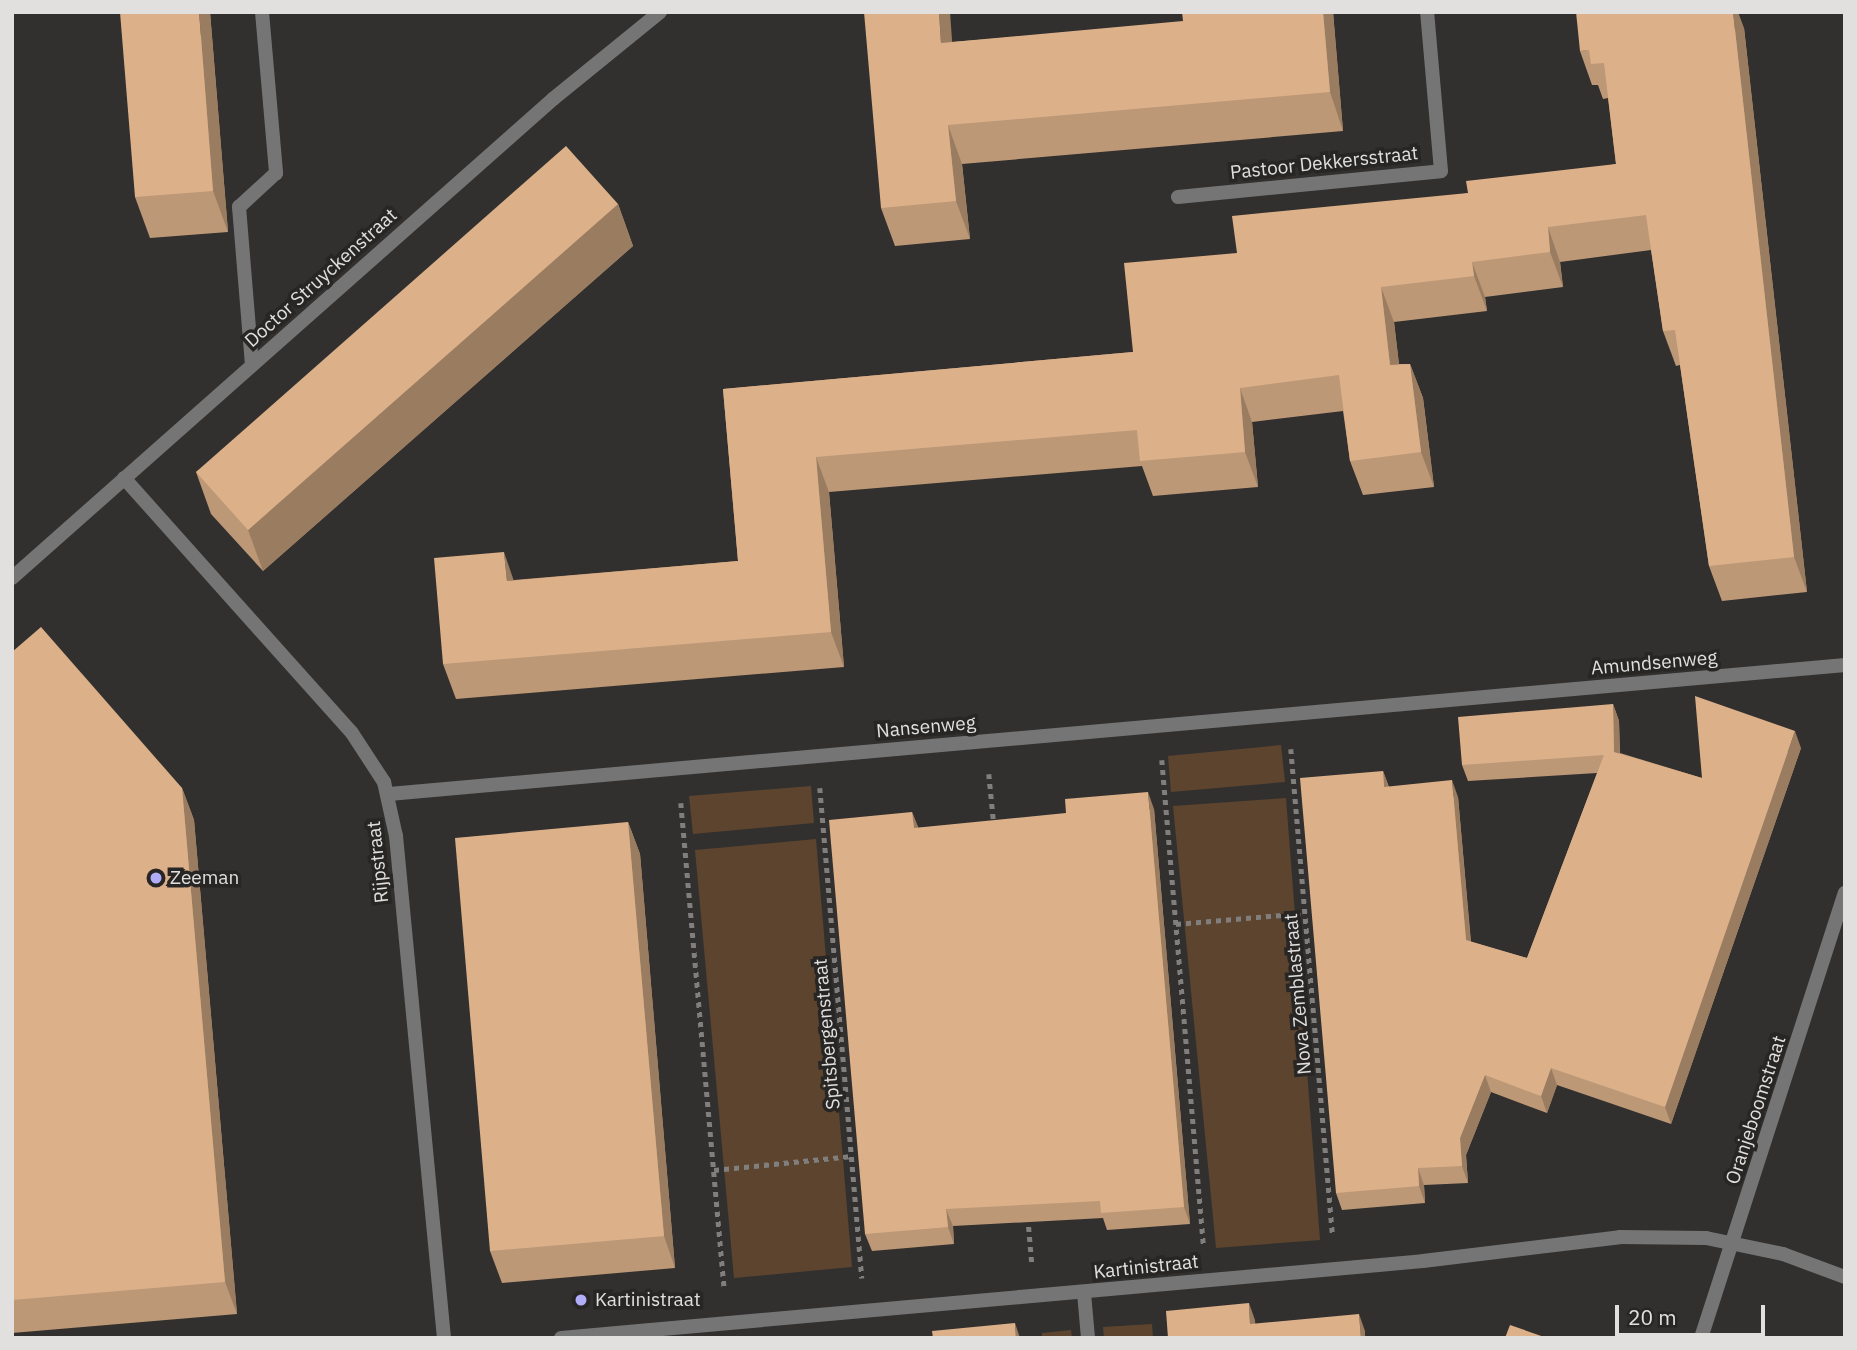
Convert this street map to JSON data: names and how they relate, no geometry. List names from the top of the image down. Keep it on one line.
{"streets":{"street":["Pastoor Dekkersstraat","Doctor Struyckenstraat","Amundsenweg","Nansenweg","Rijpstraat","Oranjeboomstraat","Kartinistraat"],"path":["Nova Zemblastraat","Spitsbergenstraat"]},"crossings":[["Doctor Struyckenstraat","Rijpstraat"],["Amundsenweg","Nansenweg"],["Nansenweg","Rijpstraat"],["Nansenweg","Nova Zemblastraat"],["Nansenweg","Spitsbergenstraat"],["Nova Zemblastraat","Kartinistraat"],["Spitsbergenstraat","Kartinistraat"],["Oranjeboomstraat","Kartinistraat"]],"places":["Zeeman","Kartinistraat"],"scale_bar":"20 m"}
